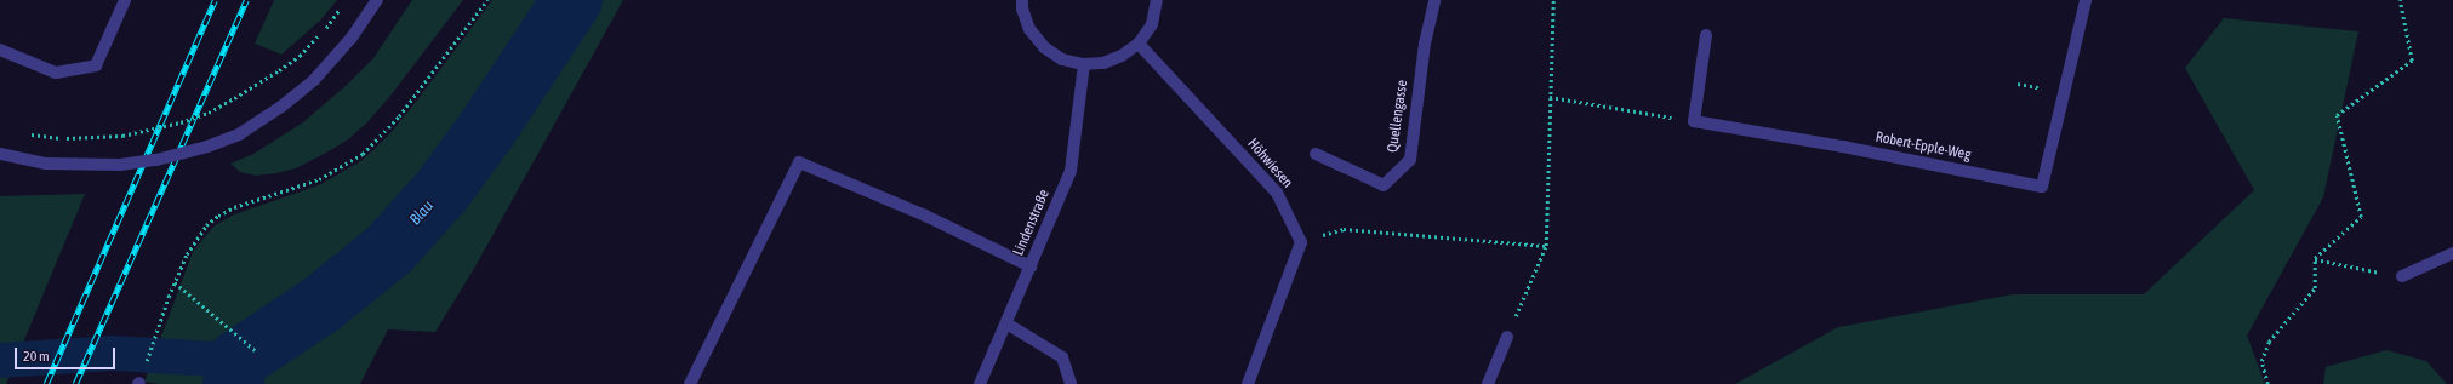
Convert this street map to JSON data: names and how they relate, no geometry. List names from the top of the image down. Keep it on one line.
{"streets":{"street":["Quellengasse","Robert-Epple-Weg","Höhwiesen","Lindenstraße"]},"water":["Blau"],"scale_bar":"20 m"}
